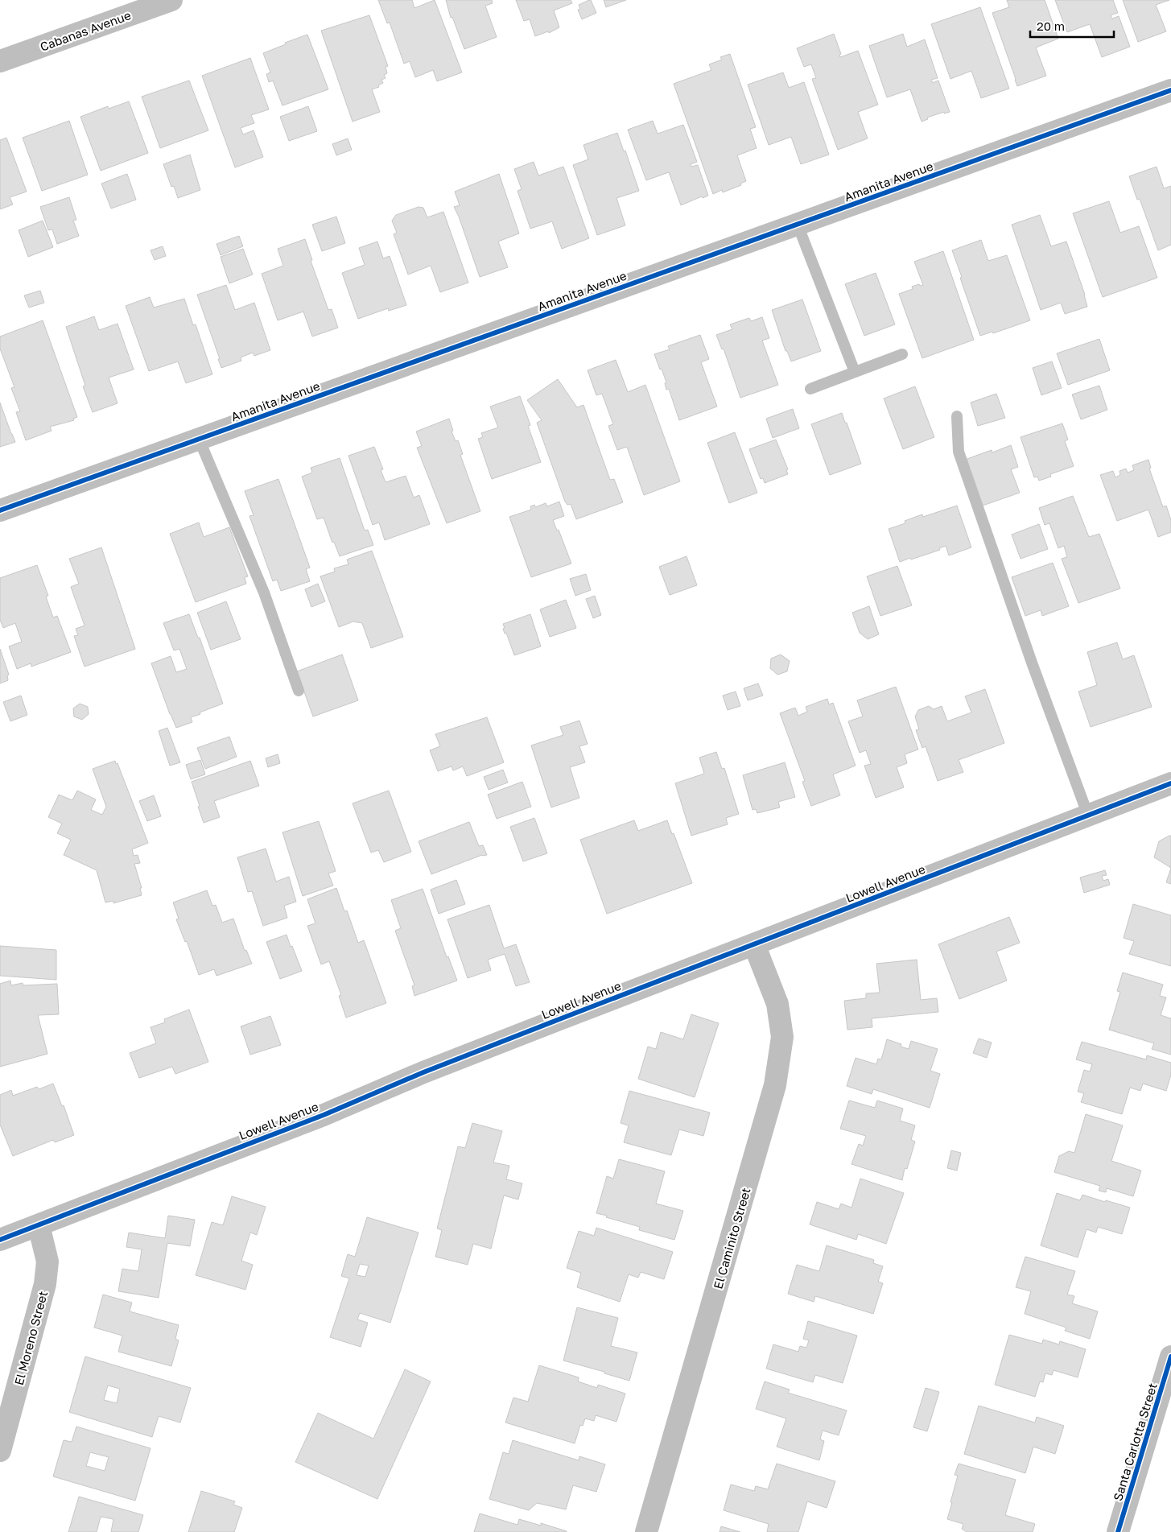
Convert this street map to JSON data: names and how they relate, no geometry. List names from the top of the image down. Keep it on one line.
{"streets":{"street":["Cabanas Avenue","Amanita Avenue","Lowell Avenue","El Caminito Street","El Moreno Street","Santa Carlotta Street"]},"crossings":[["Lowell Avenue","El Caminito Street"],["Lowell Avenue","El Moreno Street"]],"scale_bar":"20 m"}
